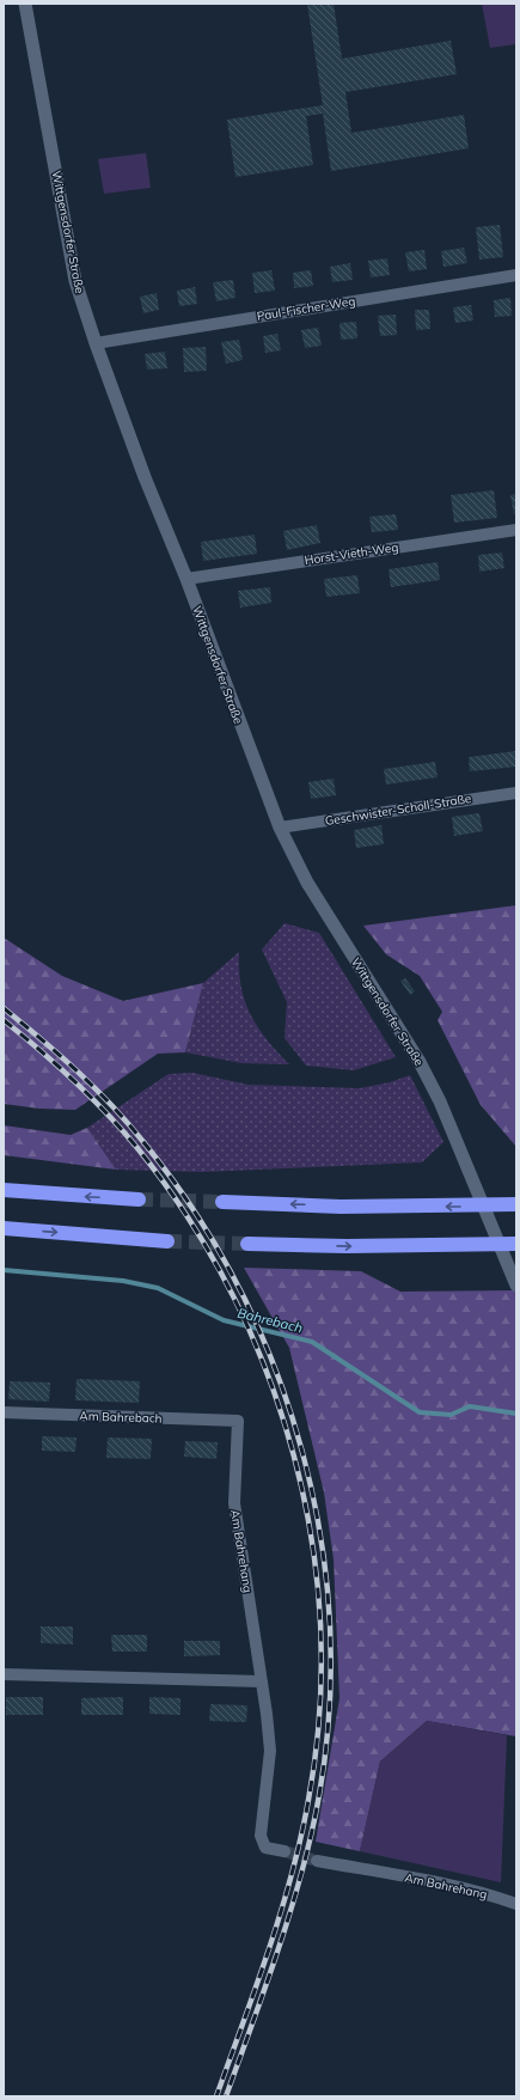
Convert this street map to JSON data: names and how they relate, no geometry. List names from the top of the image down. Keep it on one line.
{"streets":{"street":["Wittgensdorfer Straße","Paul-Fischer-Weg","Horst-Vieth-Weg","Geschwister-Scholl-Straße","Am Bahrebach","Am Bahrehang"]},"crossings":[["Wittgensdorfer Straße","Paul-Fischer-Weg"],["Wittgensdorfer Straße","Horst-Vieth-Weg"],["Wittgensdorfer Straße","Geschwister-Scholl-Straße"],["Am Bahrebach","Am Bahrehang"]],"water":["Bahrebach"]}
